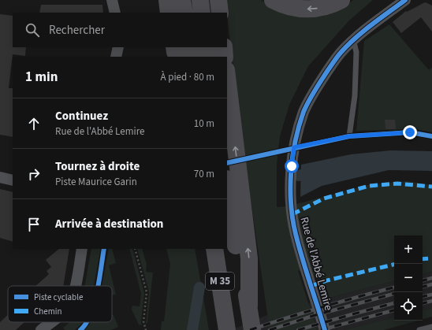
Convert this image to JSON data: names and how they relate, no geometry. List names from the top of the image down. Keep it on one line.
{"streets":{"highway":["M 35"],"street":["Rue de l'Abbé Lemire"]},"legend":["Piste cyclable","Chemin"],"page":{"search":"Rechercher","heading":["1 min","À pied · 80 m"],"list":[["Continuez","Rue de l'Abbé Lemire","10 m"],["Tournez à droite","Piste Maurice Garin","70 m"],"Arrivée à destination"],"map_buttons":["+","−"]}}
